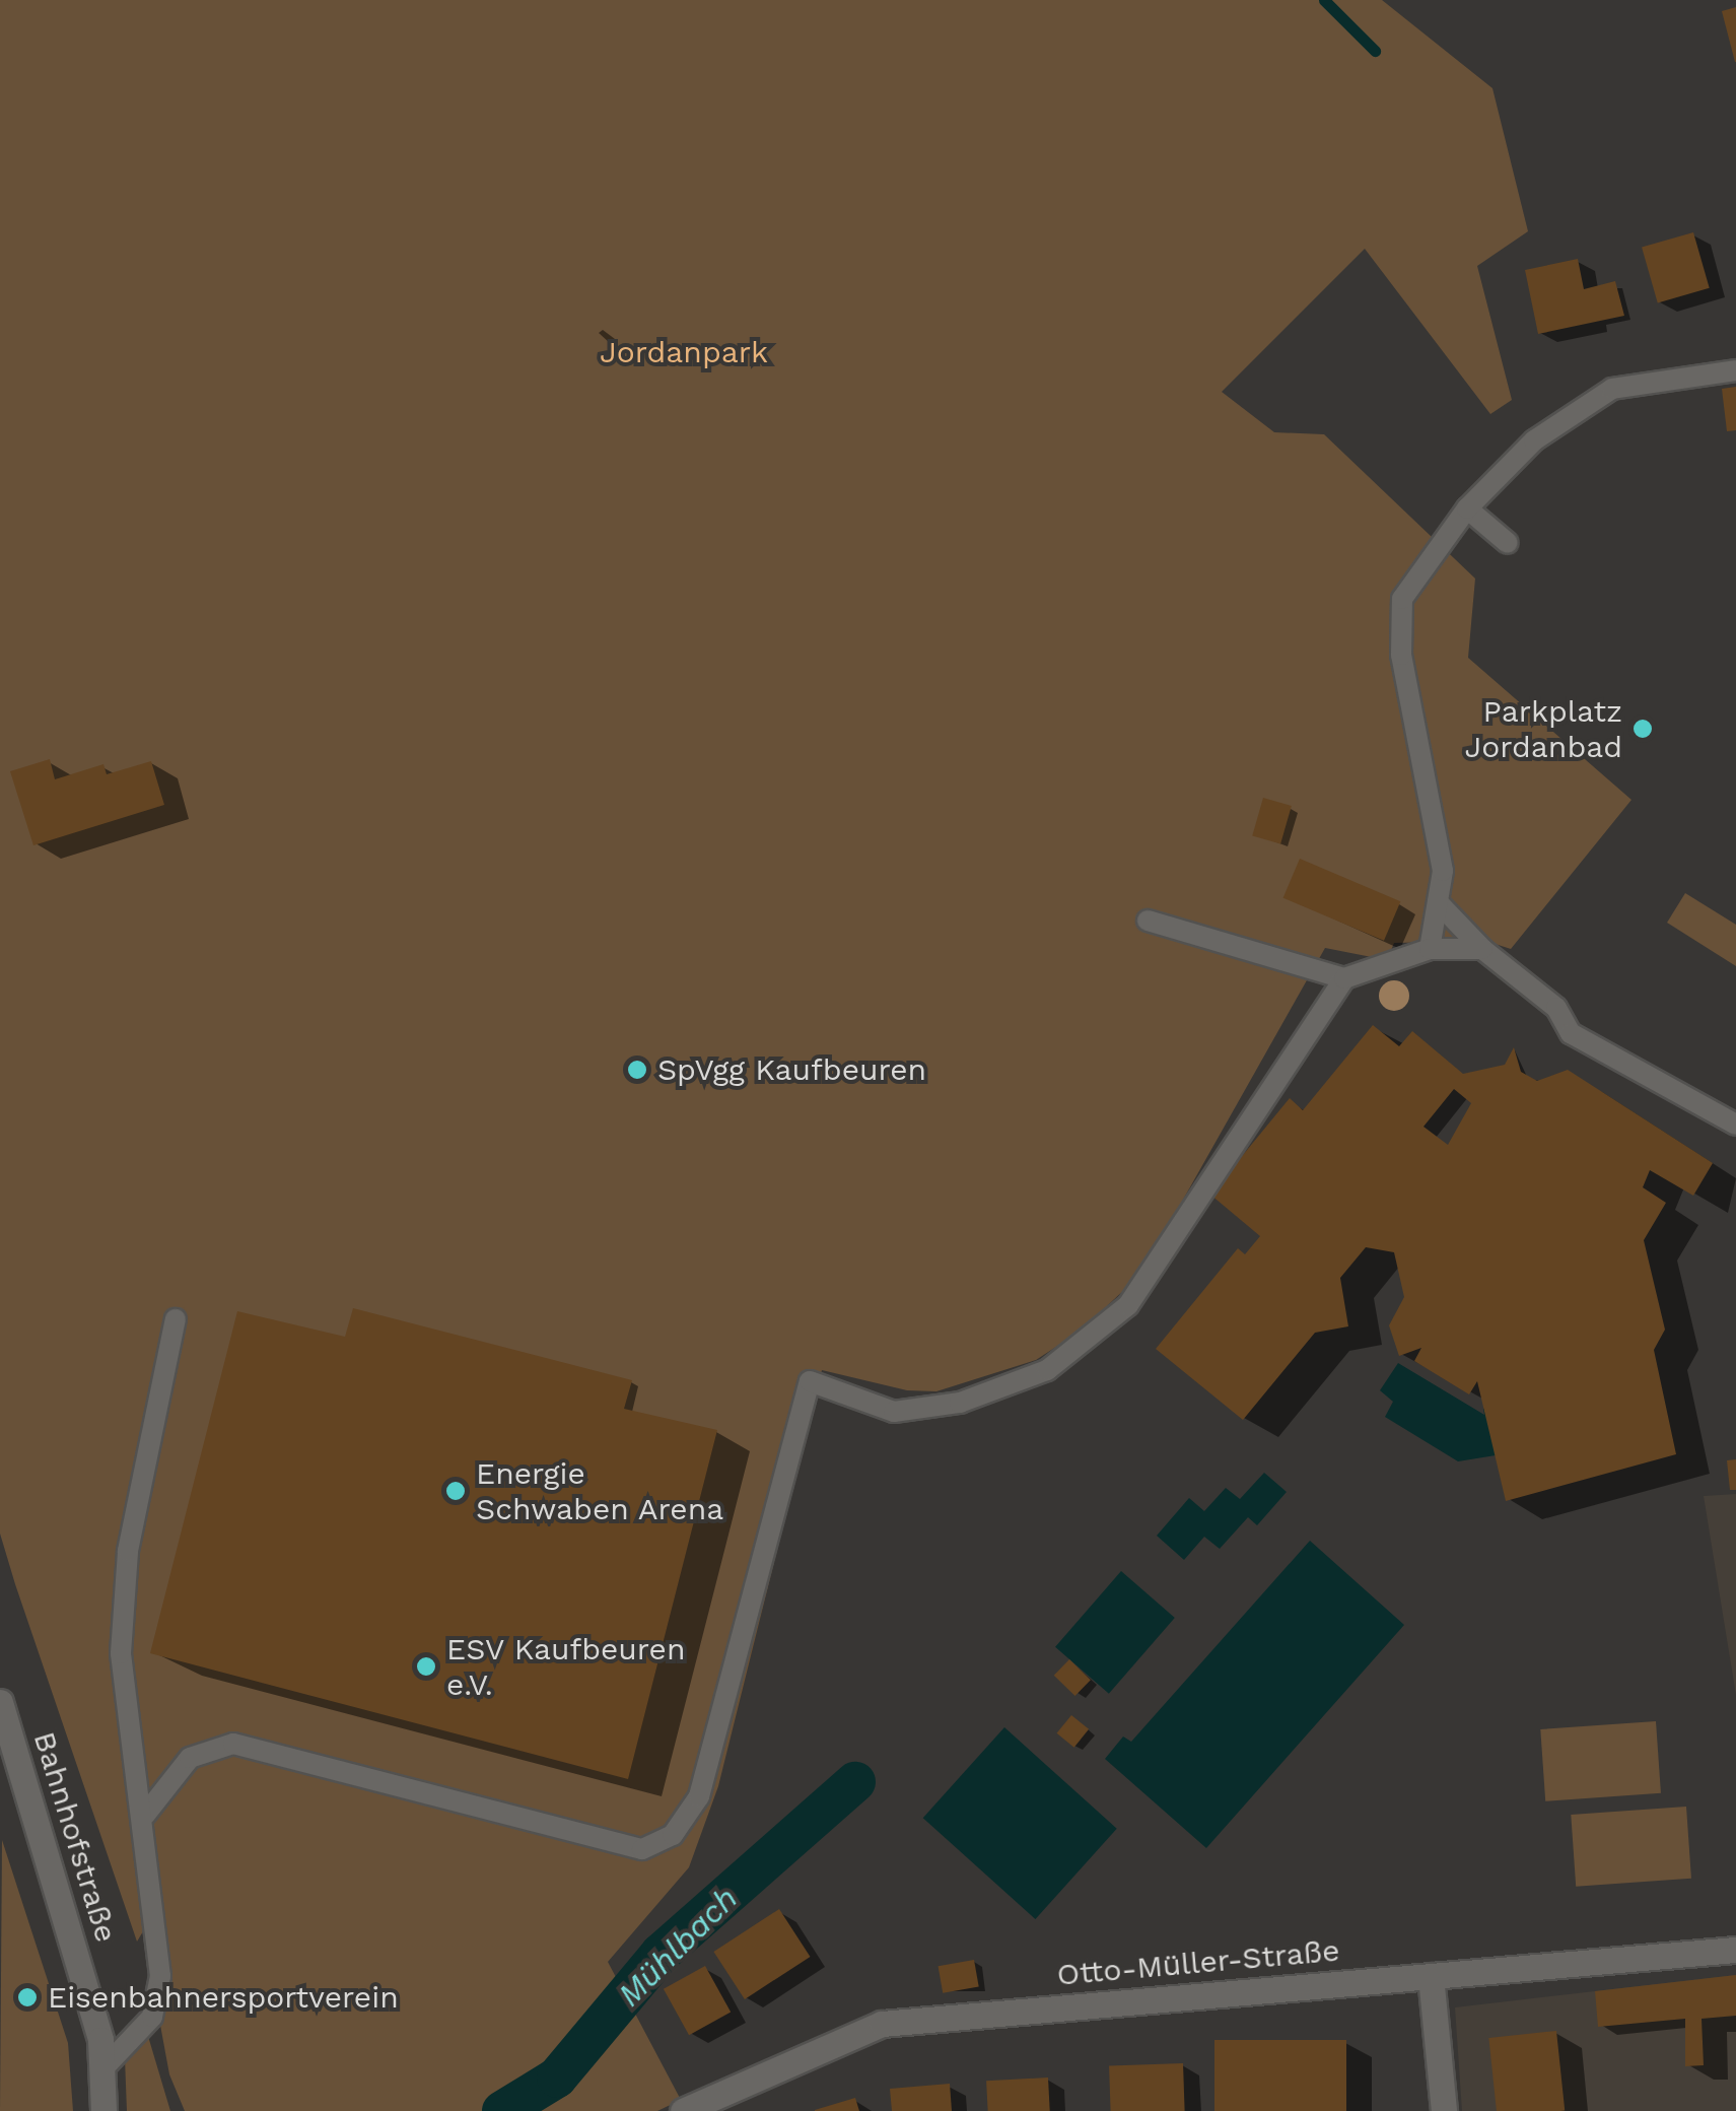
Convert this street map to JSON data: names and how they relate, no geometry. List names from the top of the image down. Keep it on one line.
{"streets":{"street":["Bahnhofstraße","Otto-Müller-Straße"]},"water":["Mühlbach"],"parks":["Jordanpark"],"places":["Parkplatz Jordanbad","SpVgg Kaufbeuren","Energie Schwaben Arena","ESV Kaufbeuren e.V.","Eisenbahnersportverein"]}
